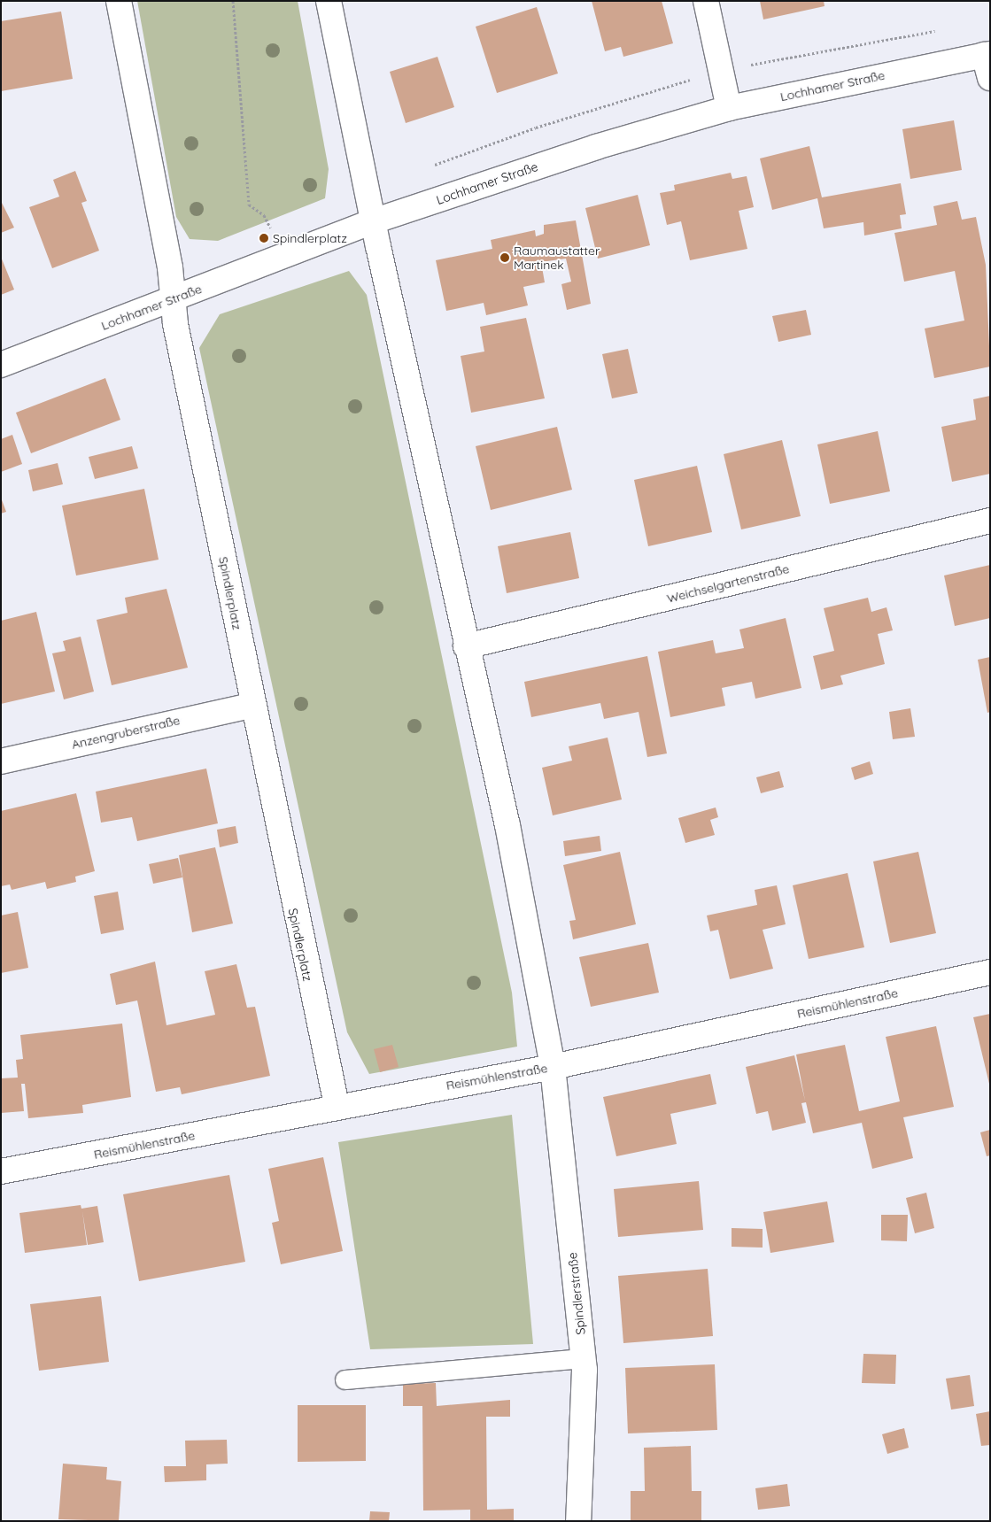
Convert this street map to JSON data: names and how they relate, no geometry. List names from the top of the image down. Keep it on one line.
{"streets":{"street":["Lochhamer Straße","Weichselgartenstraße","Spindlerplatz","Anzengruberstraße","Reismühlenstraße","Spindlerstraße"]},"crossings":[["Lochhamer Straße","Spindlerplatz"],["Spindlerplatz","Anzengruberstraße"],["Spindlerplatz","Reismühlenstraße"],["Reismühlenstraße","Spindlerstraße"]],"places":["Spindlerplatz","Raumaustatter Martinek"]}
